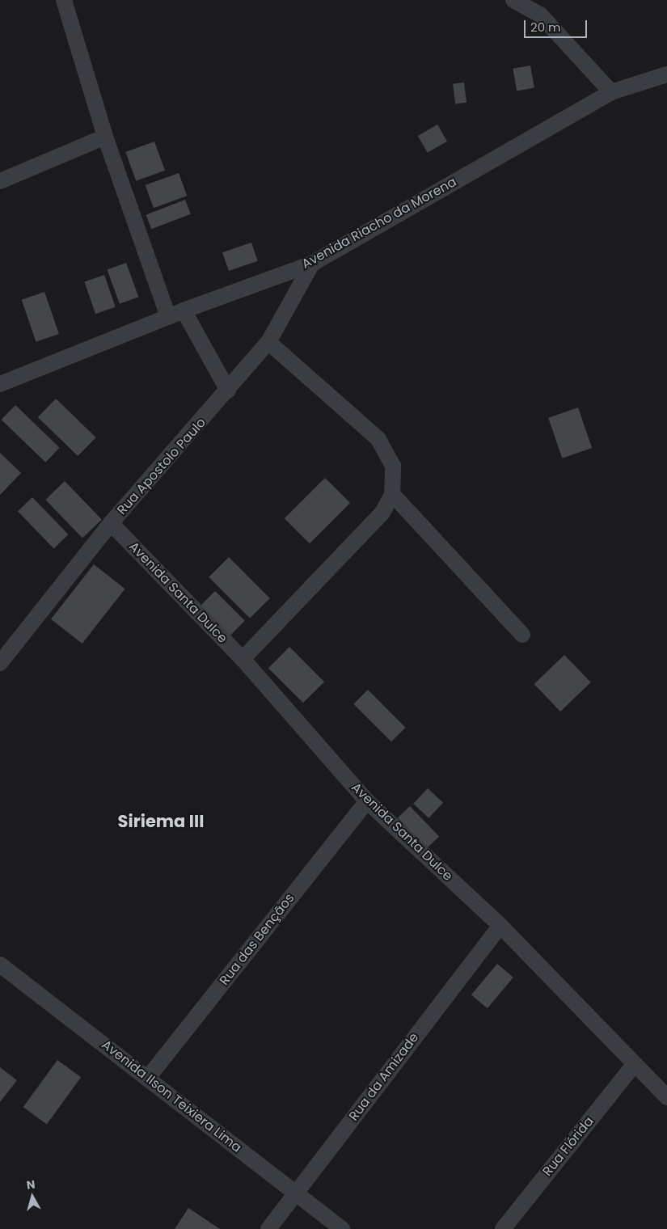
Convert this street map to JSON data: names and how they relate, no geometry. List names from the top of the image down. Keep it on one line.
{"streets":{"street":["Avenida Riacho da Morena","Rua Apostolo Paulo","Avenida Santa Dulce","Rua das Bençãos","Rua da Amizade","Avenida Ilson Teixiera Lima","Rua Flórida"]},"crossings":[["Avenida Riacho da Morena","Rua Apostolo Paulo"],["Rua Apostolo Paulo","Avenida Santa Dulce"],["Avenida Santa Dulce","Rua das Bençãos"],["Avenida Santa Dulce","Rua da Amizade"],["Avenida Santa Dulce","Rua Flórida"],["Rua das Bençãos","Avenida Ilson Teixiera Lima"],["Rua da Amizade","Avenida Ilson Teixiera Lima"]],"districts":["Siriema III"],"scale_bar":"20 m","north":"top"}
